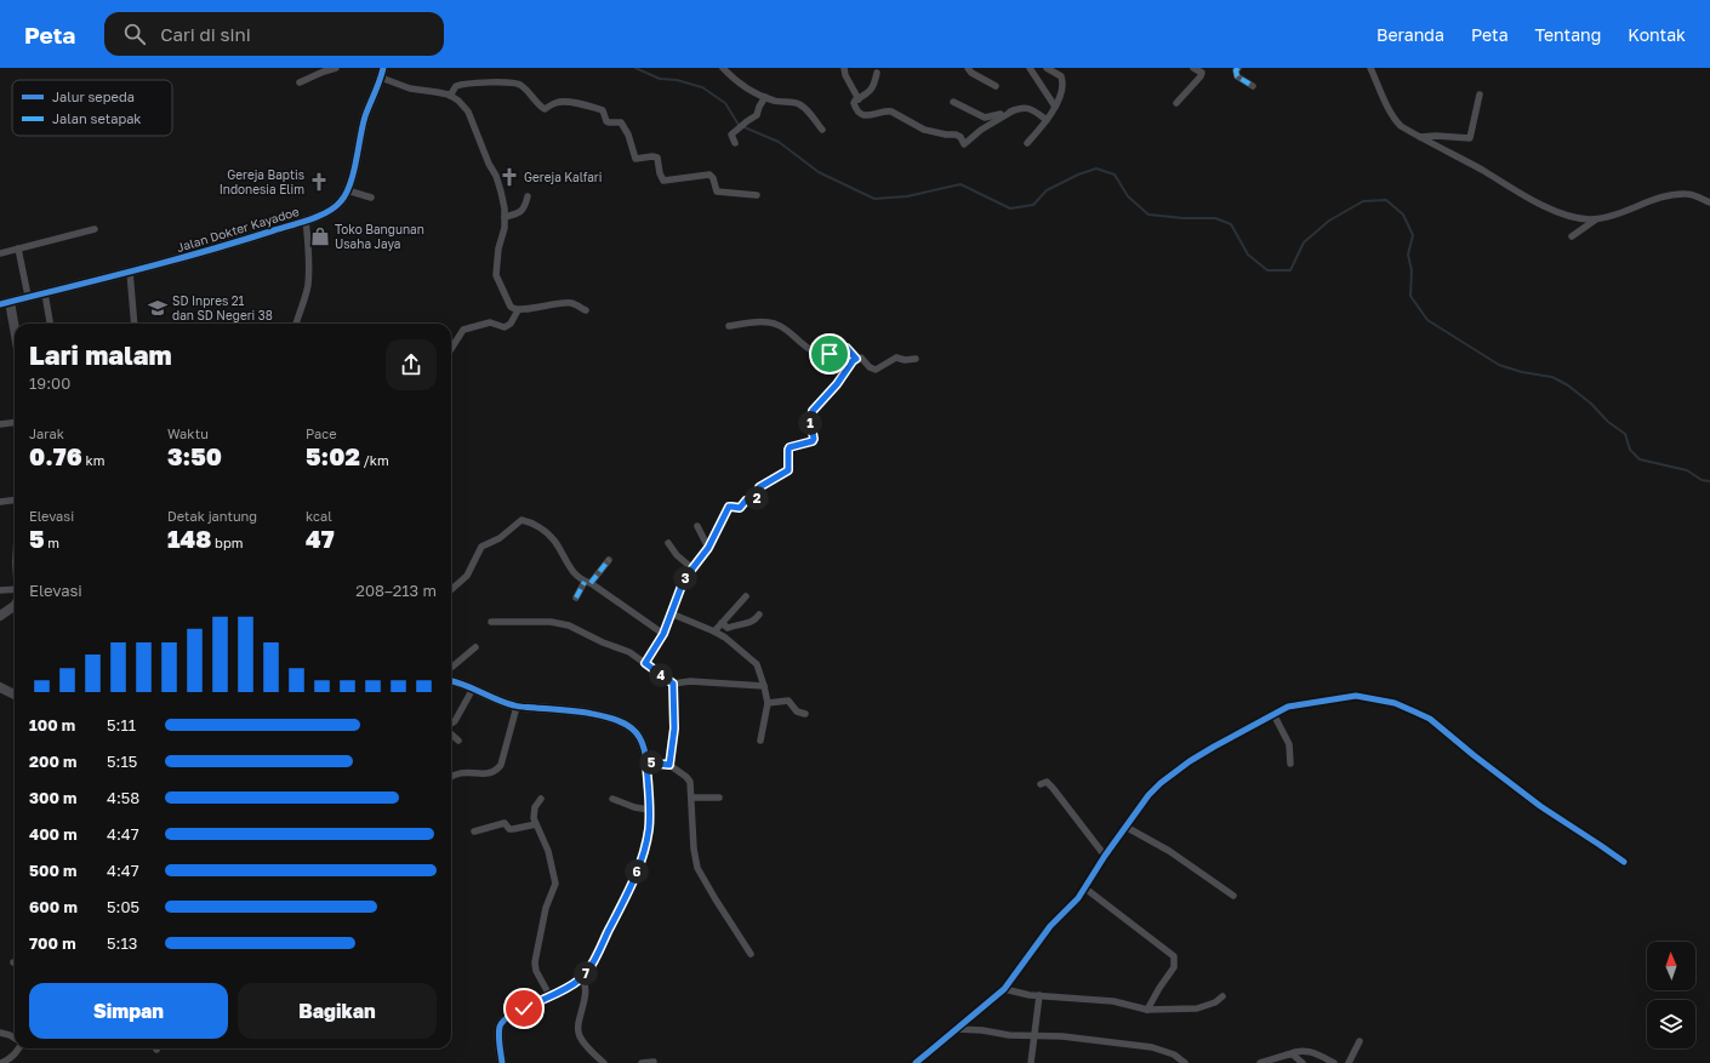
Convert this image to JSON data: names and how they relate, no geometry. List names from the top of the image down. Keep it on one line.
{"streets":{"street":["Jalan Dokter Kayadoe"]},"places":{"church":["Gereja Kalfari","Gereja Baptis Indonesia Elim"],"shop":["Toko Bangunan Usaha Jaya"],"school or university":["SD Inpres 21 dan SD Negeri 38"]},"legend":["Jalur sepeda","Jalan setapak"],"north":"top","page":{"header":"Peta","search":"Cari di sini","nav":["Beranda","Peta","Tentang","Kontak"],"heading":["Lari malam","19:00"],"stats":[["Jarak","0.76 km"],["Waktu","3:50"],["Pace","5:02 /km"],["Elevasi","5 m"],["Detak jantung","148 bpm"],["kcal","47"]],"pins":["1","2","3","4","5","6","7"],"chart":["Elevasi","208–213 m"],"list":[{"name":"100 m","note":"5:11"},{"name":"200 m","note":"5:15"},{"name":"300 m","note":"4:58"},{"name":"400 m","note":"4:47"},{"name":"500 m","note":"4:47"},{"name":"600 m","note":"5:05"},{"name":"700 m","note":"5:13"}],"buttons":["Simpan","Bagikan"]}}
